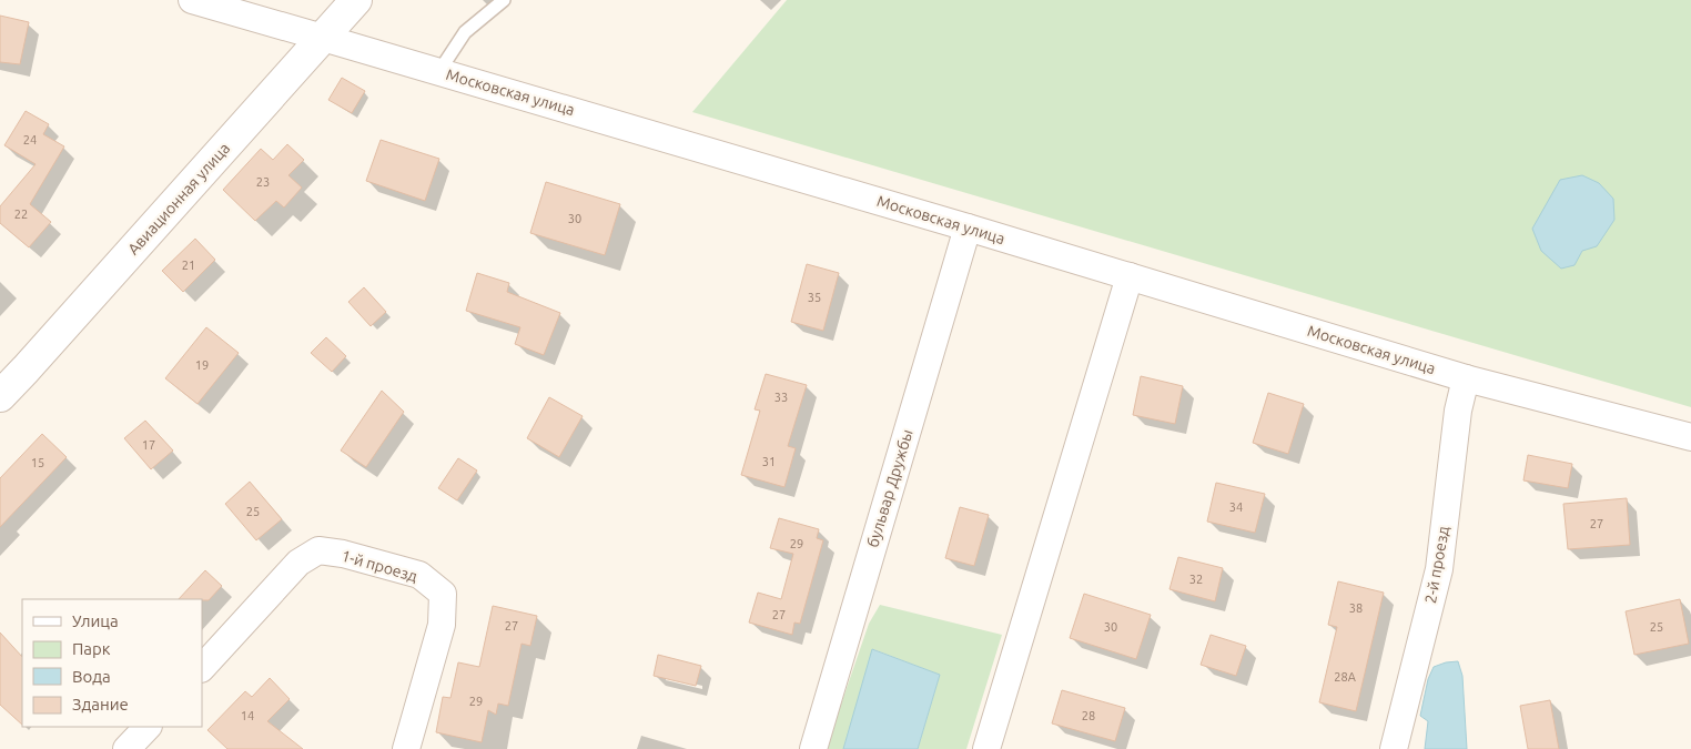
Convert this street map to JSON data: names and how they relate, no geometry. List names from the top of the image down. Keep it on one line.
{"streets":{"street":["Московская улица","Авиационная улица","бульвар Дружбы","2-й проезд","1-й проезд"]},"crossings":[["Московская улица","Авиационная улица"],["Московская улица","бульвар Дружбы"],["Московская улица","2-й проезд"]],"house_numbers":["24","23","22","30","21","35","19","33","17","31","15","34","25","27","29","32","38","27","27","30","25","28А","29","14","28"],"legend":["Улица","Парк","Вода","Здание"]}
